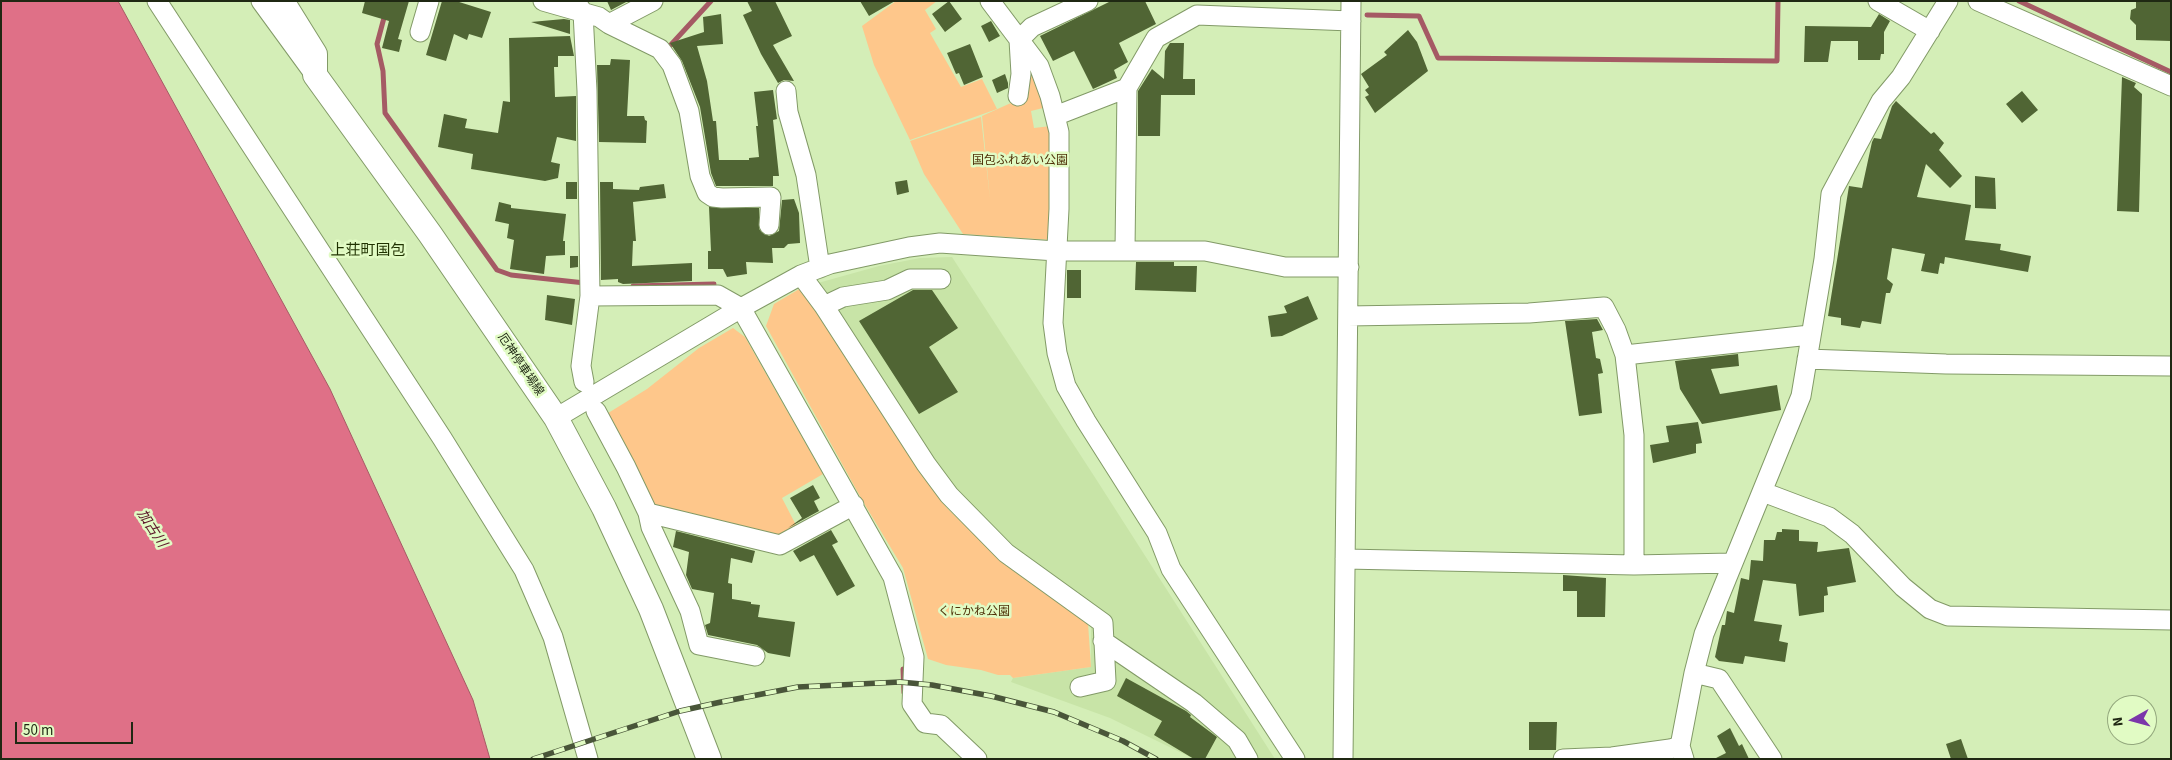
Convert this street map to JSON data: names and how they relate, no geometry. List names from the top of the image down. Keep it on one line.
{"streets":{"main road":["厄神停車場線"]},"districts":["上荘町国包"],"water":["加古川"],"parks":["国包ふれあい公園","くにかね公園"],"scale_bar":"50 m","north":"left"}
